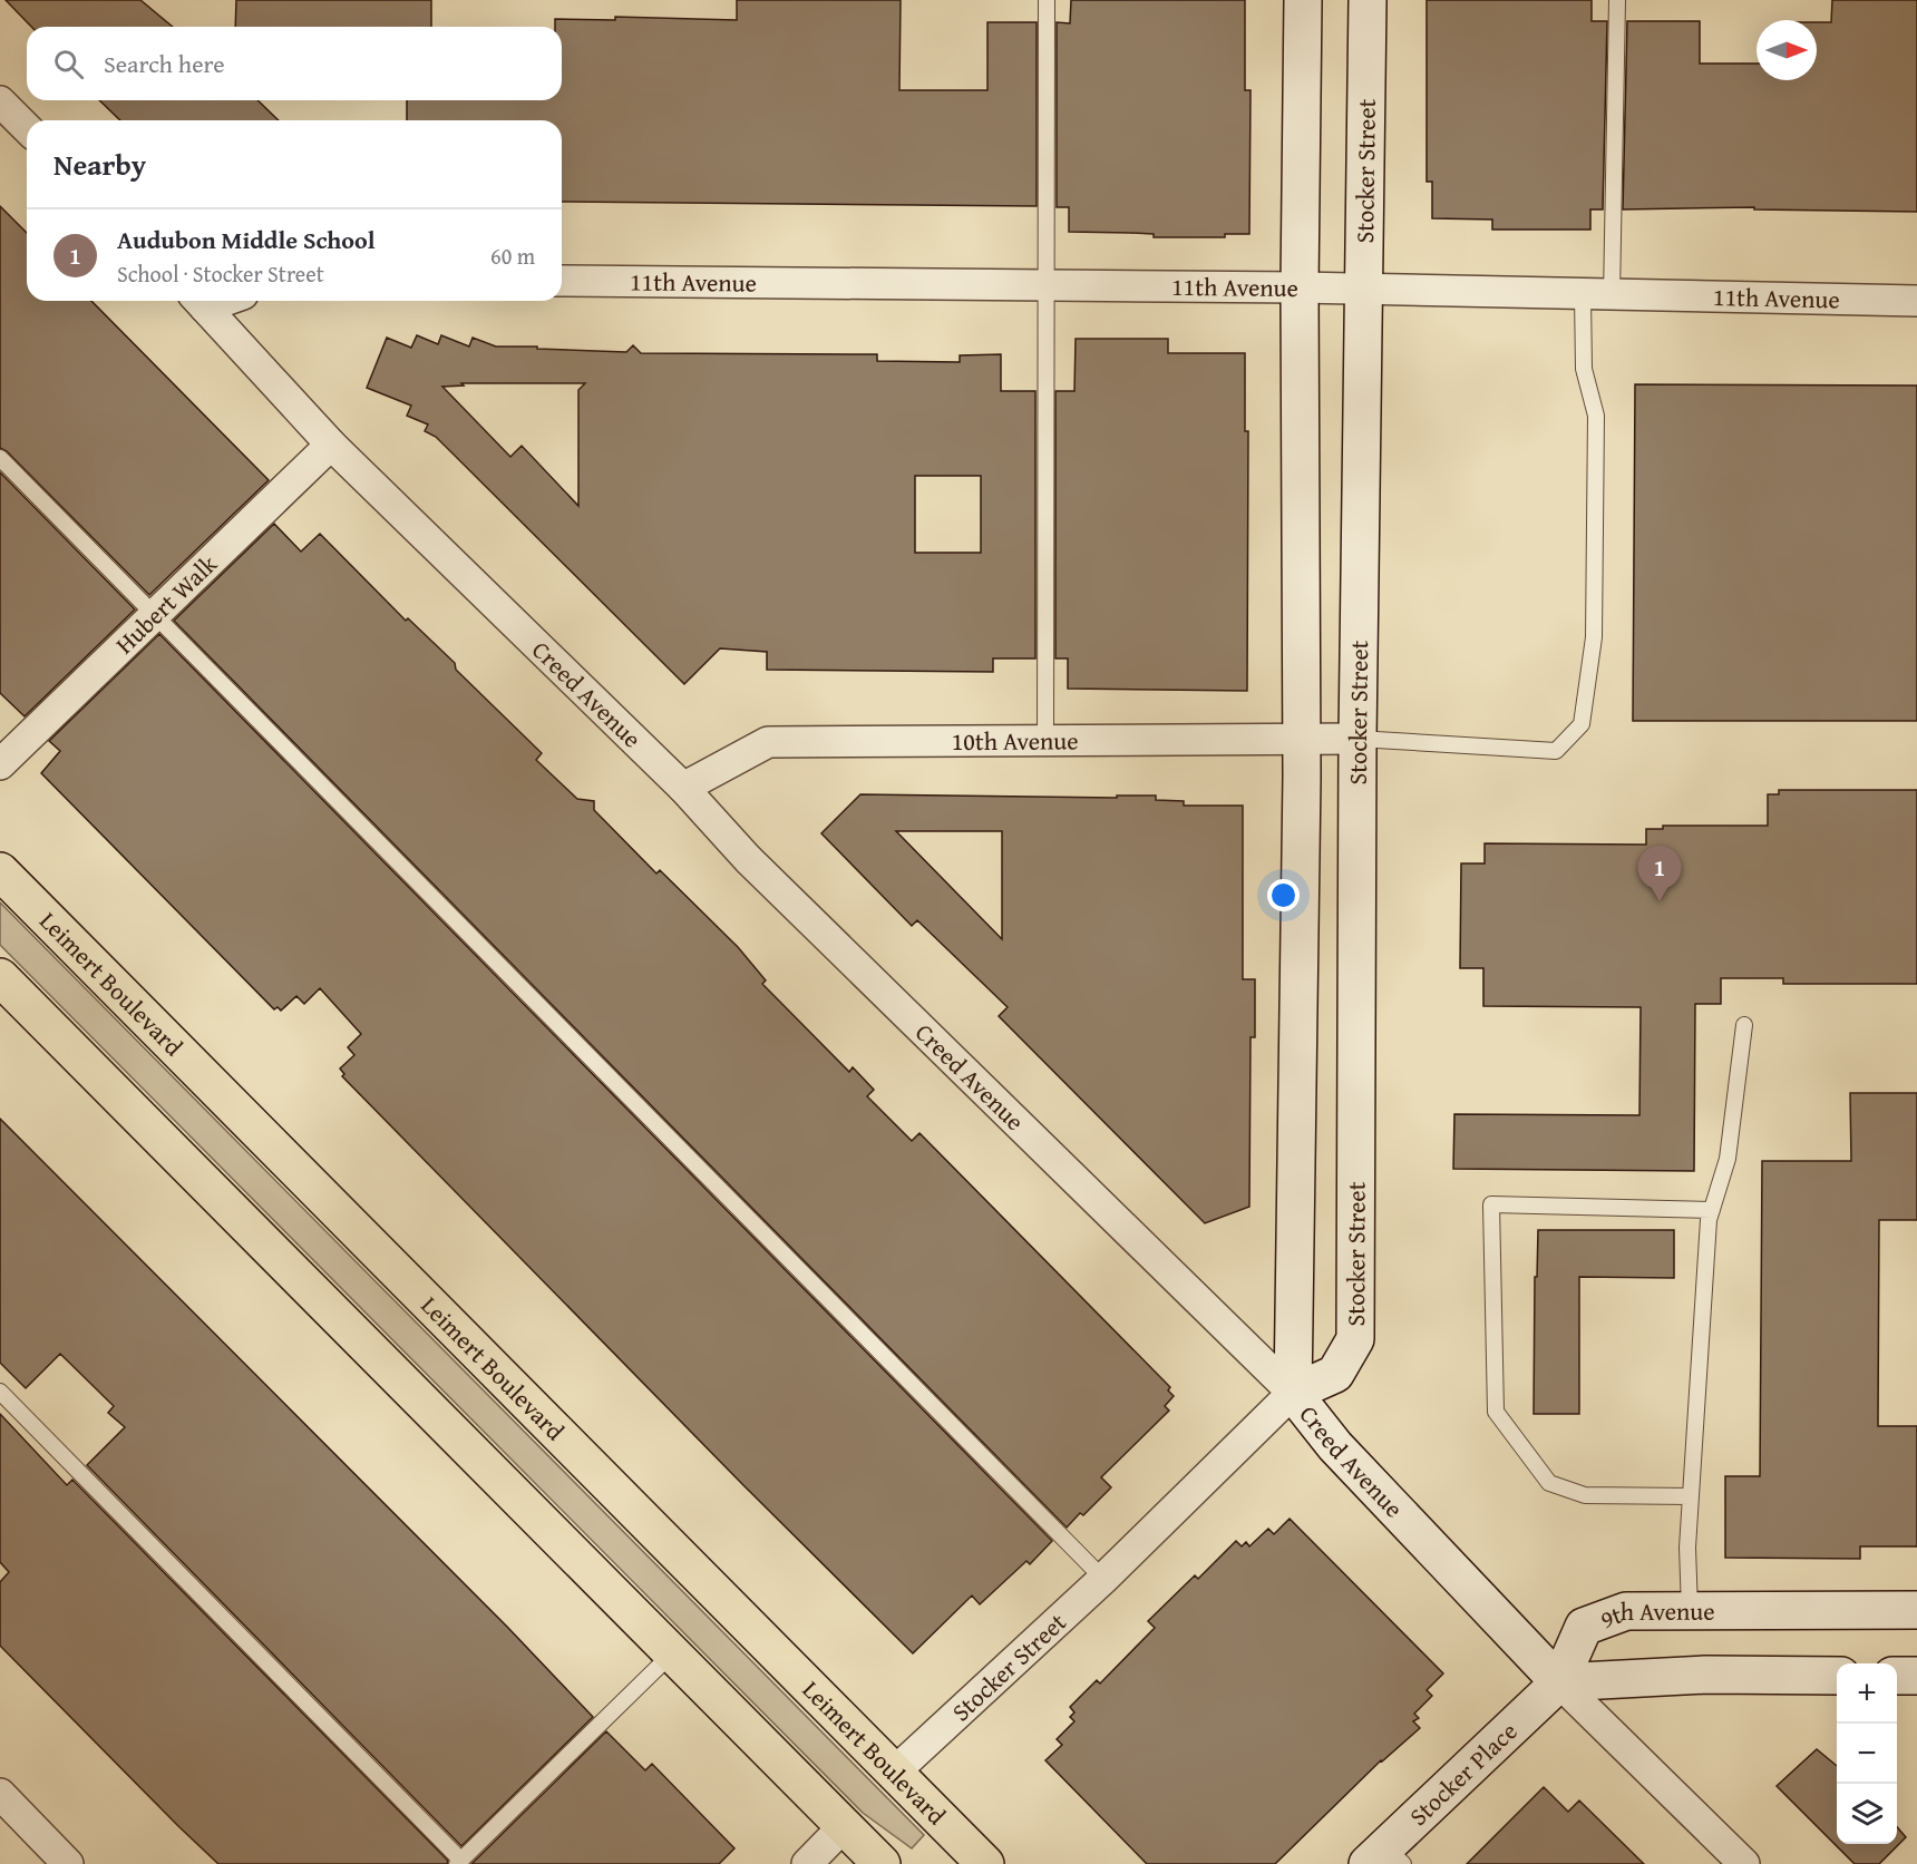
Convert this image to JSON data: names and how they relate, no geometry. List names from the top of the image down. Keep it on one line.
{"streets":{"main road":["Leimert Boulevard"],"street":["Stocker Street","11th Avenue","Hubert Walk","Creed Avenue","10th Avenue","9th Avenue","Stocker Place"]},"crossings":[["Stocker Street","11th Avenue"],["Stocker Street","Creed Avenue"],["Stocker Street","10th Avenue"],["Stocker Street","Leimert Boulevard"],["Hubert Walk","Creed Avenue"],["Creed Avenue","10th Avenue"],["Creed Avenue","9th Avenue"],["Creed Avenue","Stocker Place"],["9th Avenue","Stocker Place"]],"north":"right","page":{"search":"Search here","heading":"Nearby","list":[{"mark":"1","name":"Audubon Middle School","note":"School · Stocker Street","value":"60 m"}],"pins":"1","map_buttons":["+","−"]}}
